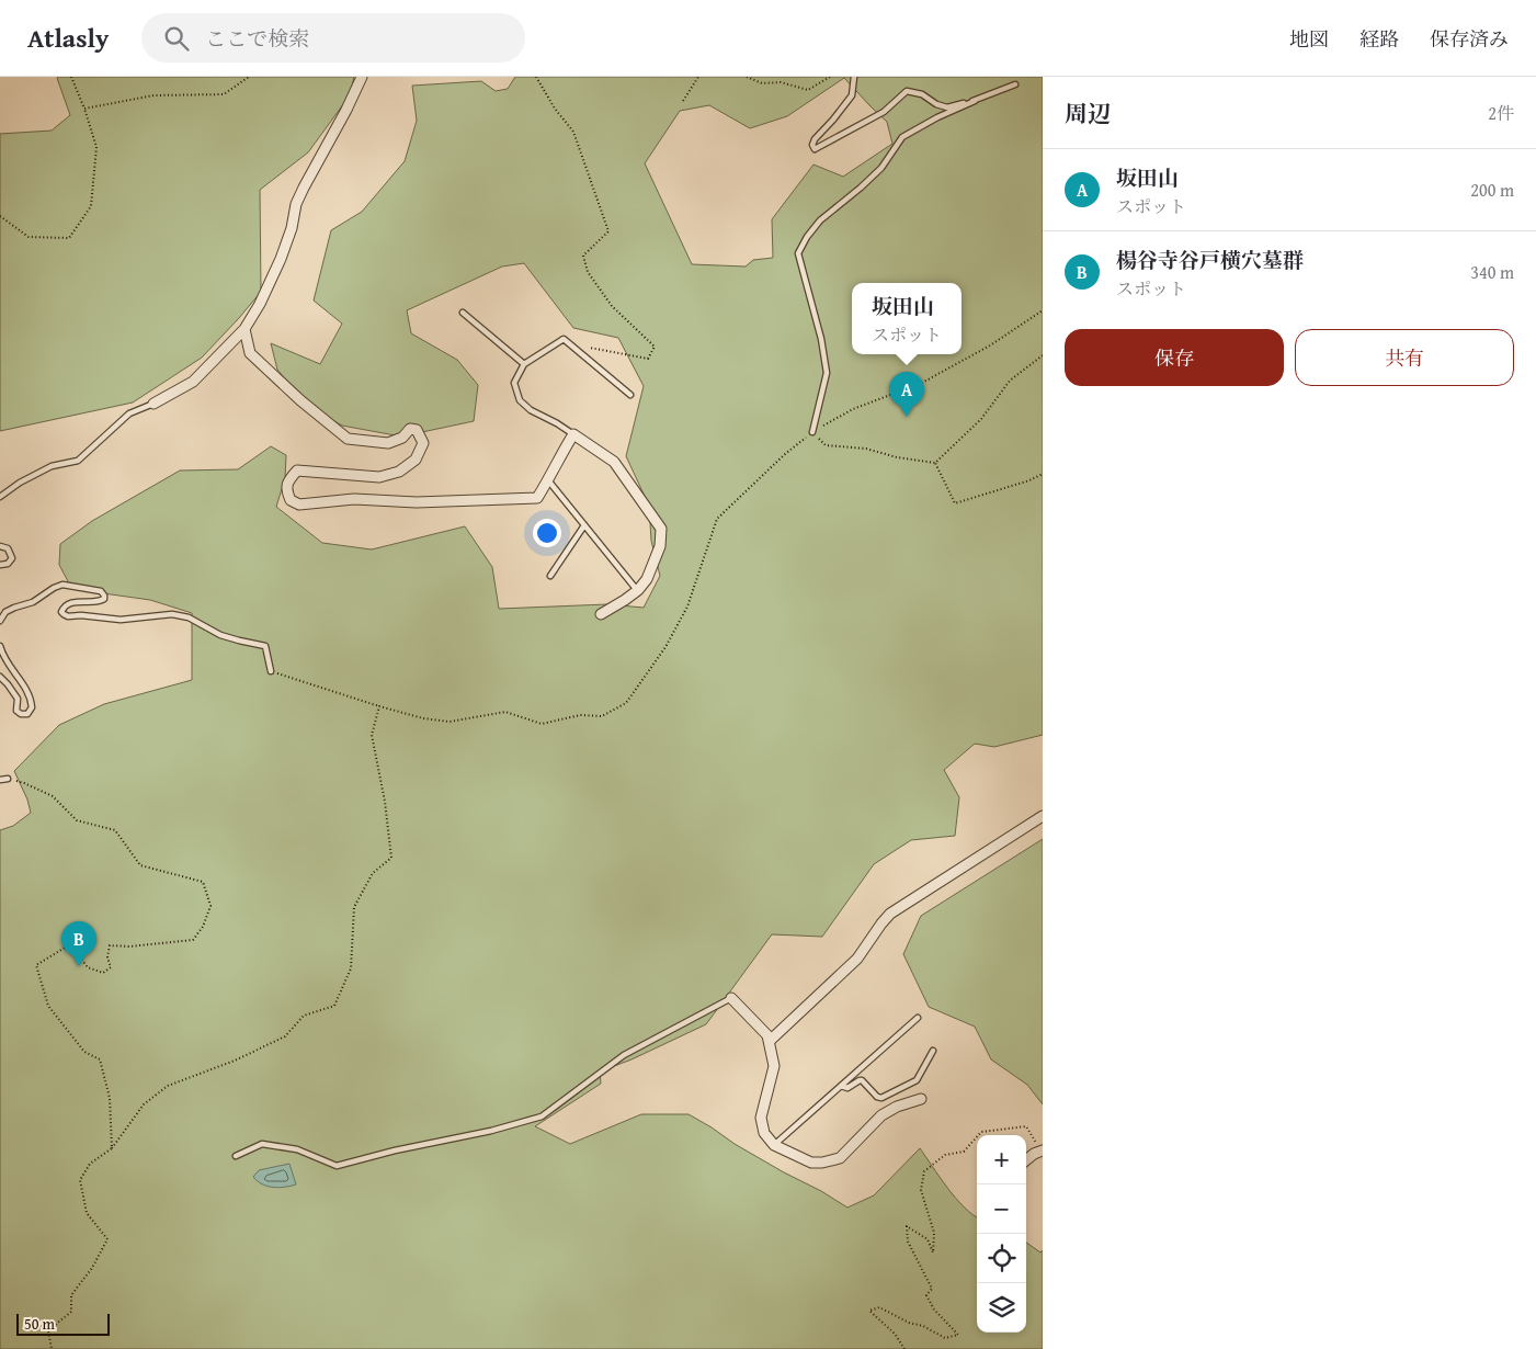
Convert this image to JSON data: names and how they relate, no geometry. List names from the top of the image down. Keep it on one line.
{"scale_bar":"50 m","page":{"header":"Atlasly","search":"ここで検索","nav":["地図","経路","保存済み"],"heading":["周辺","2件"],"list":[{"mark":"A","name":"坂田山","note":"スポット","value":"200 m"},{"mark":"B","name":"楊谷寺谷戸横穴墓群","note":"スポット","value":"340 m"}],"popup":["坂田山","スポット"],"buttons":["保存","共有"],"pins":["A","B"],"map_buttons":["+","−"],"scale":"50 m"}}
